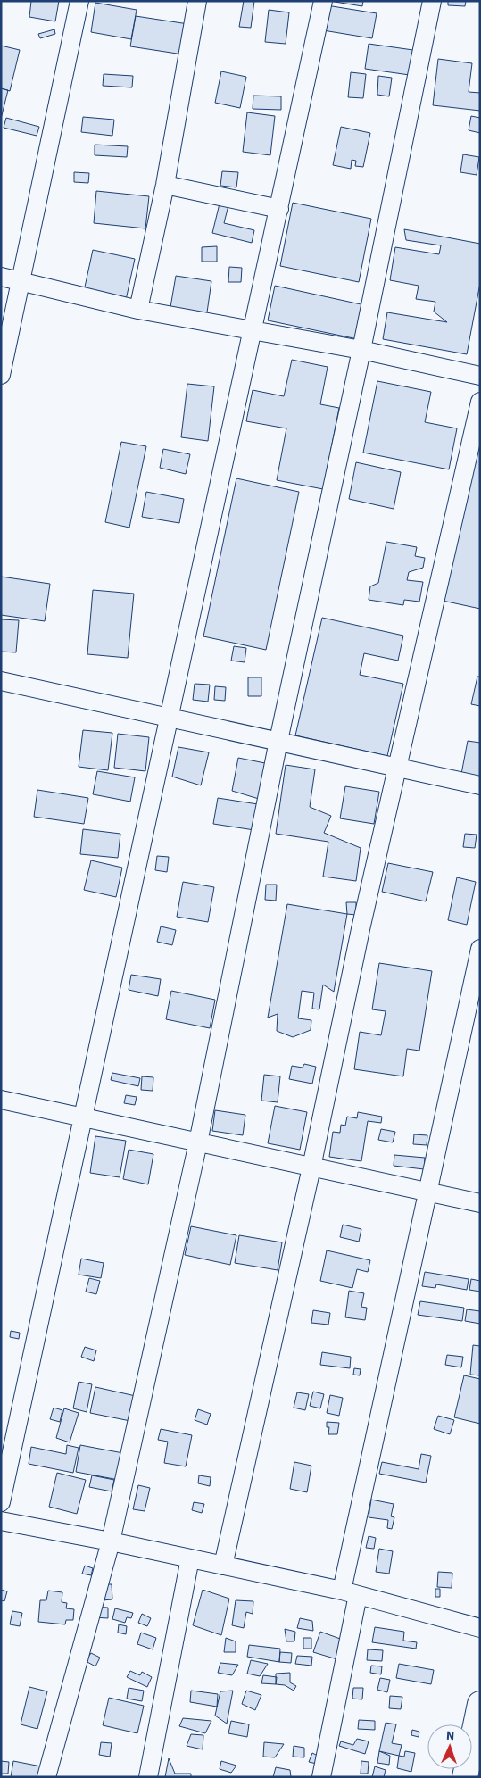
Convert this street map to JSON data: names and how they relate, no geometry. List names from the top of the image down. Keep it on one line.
{"north":"top"}
